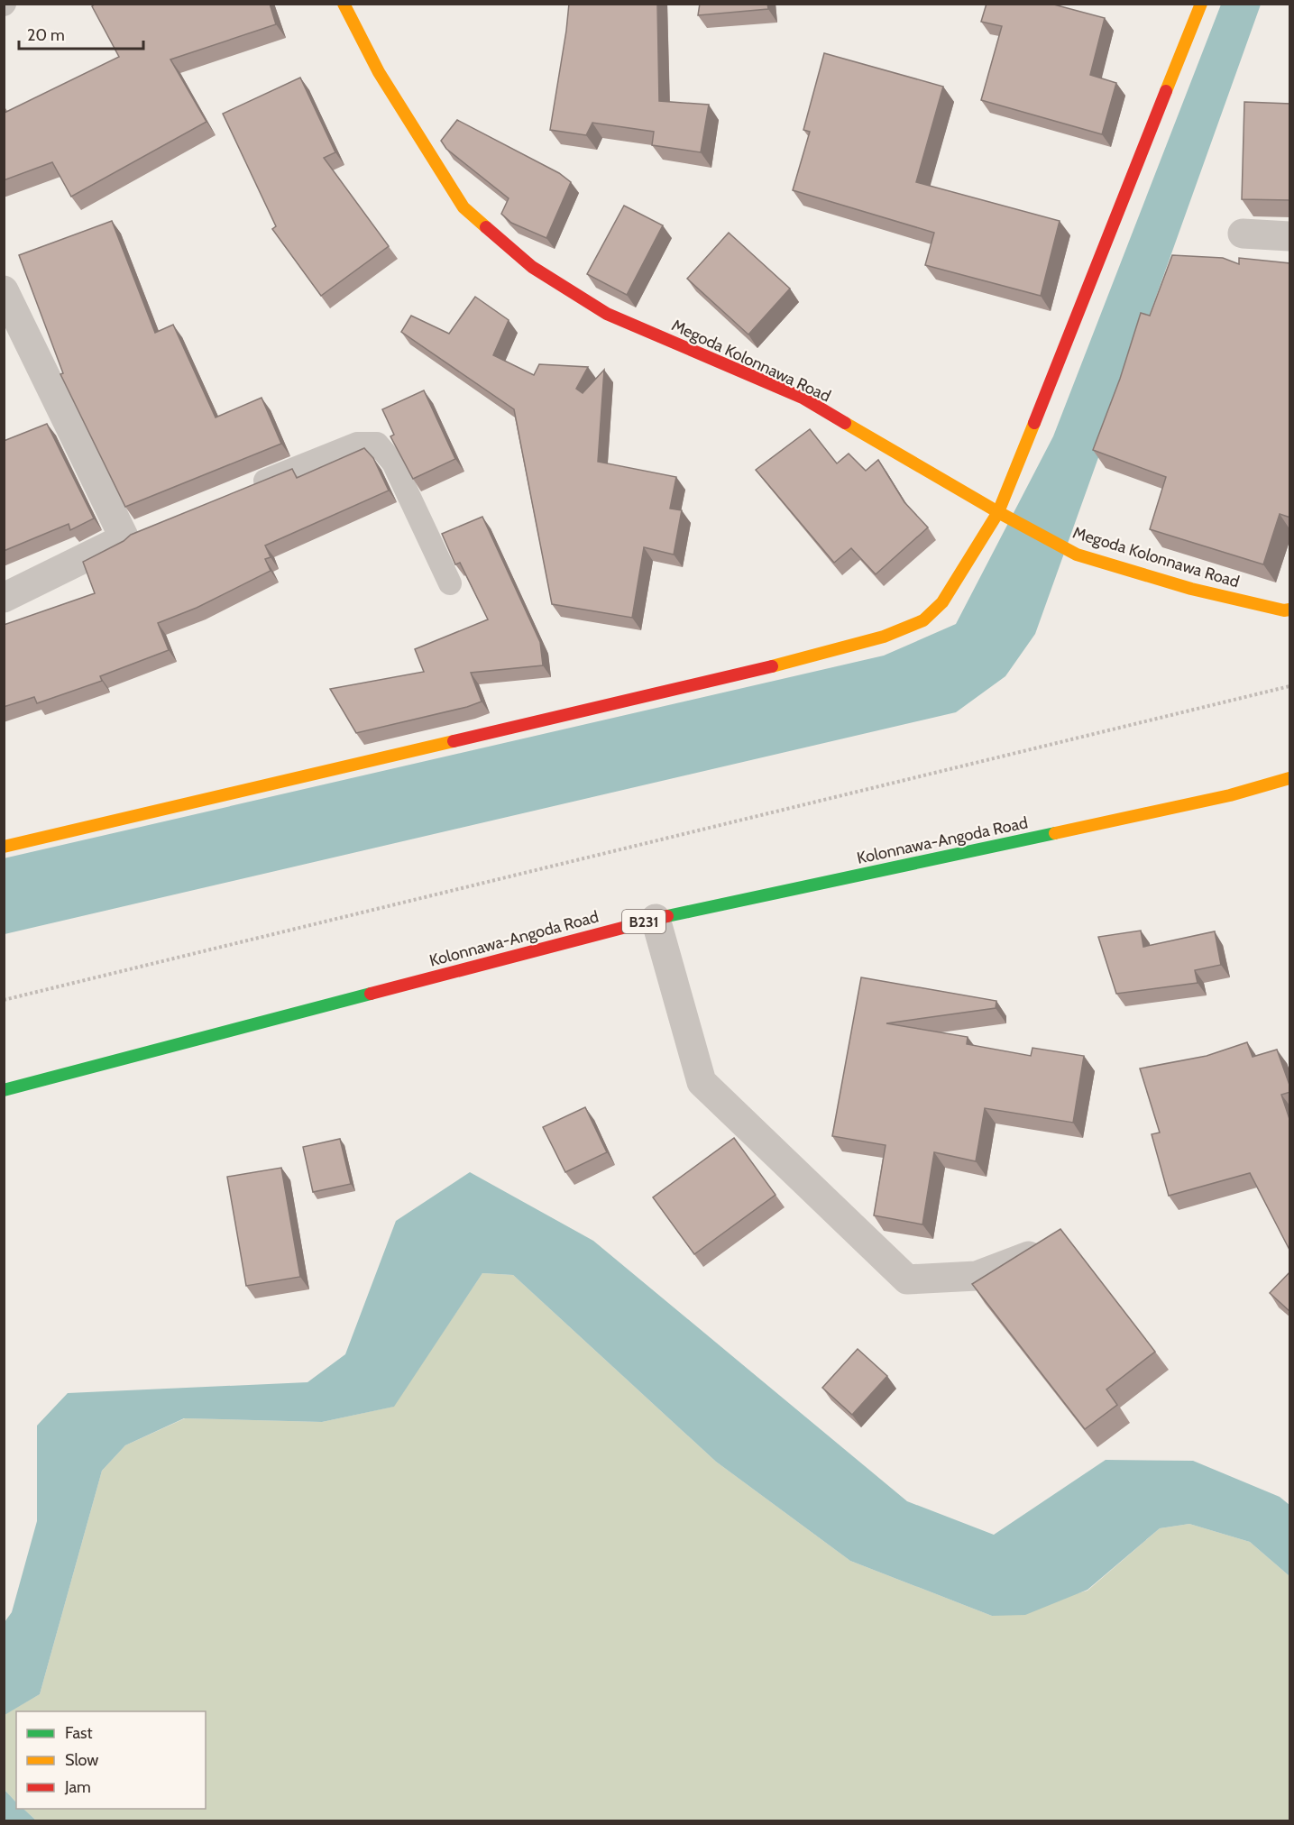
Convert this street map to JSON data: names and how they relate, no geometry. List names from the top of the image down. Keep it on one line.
{"streets":{"street":["Megoda Kolonnawa Road","Kolonnawa-Angoda Road","B231"]},"legend":["Fast","Slow","Jam"],"scale_bar":"20 m"}
